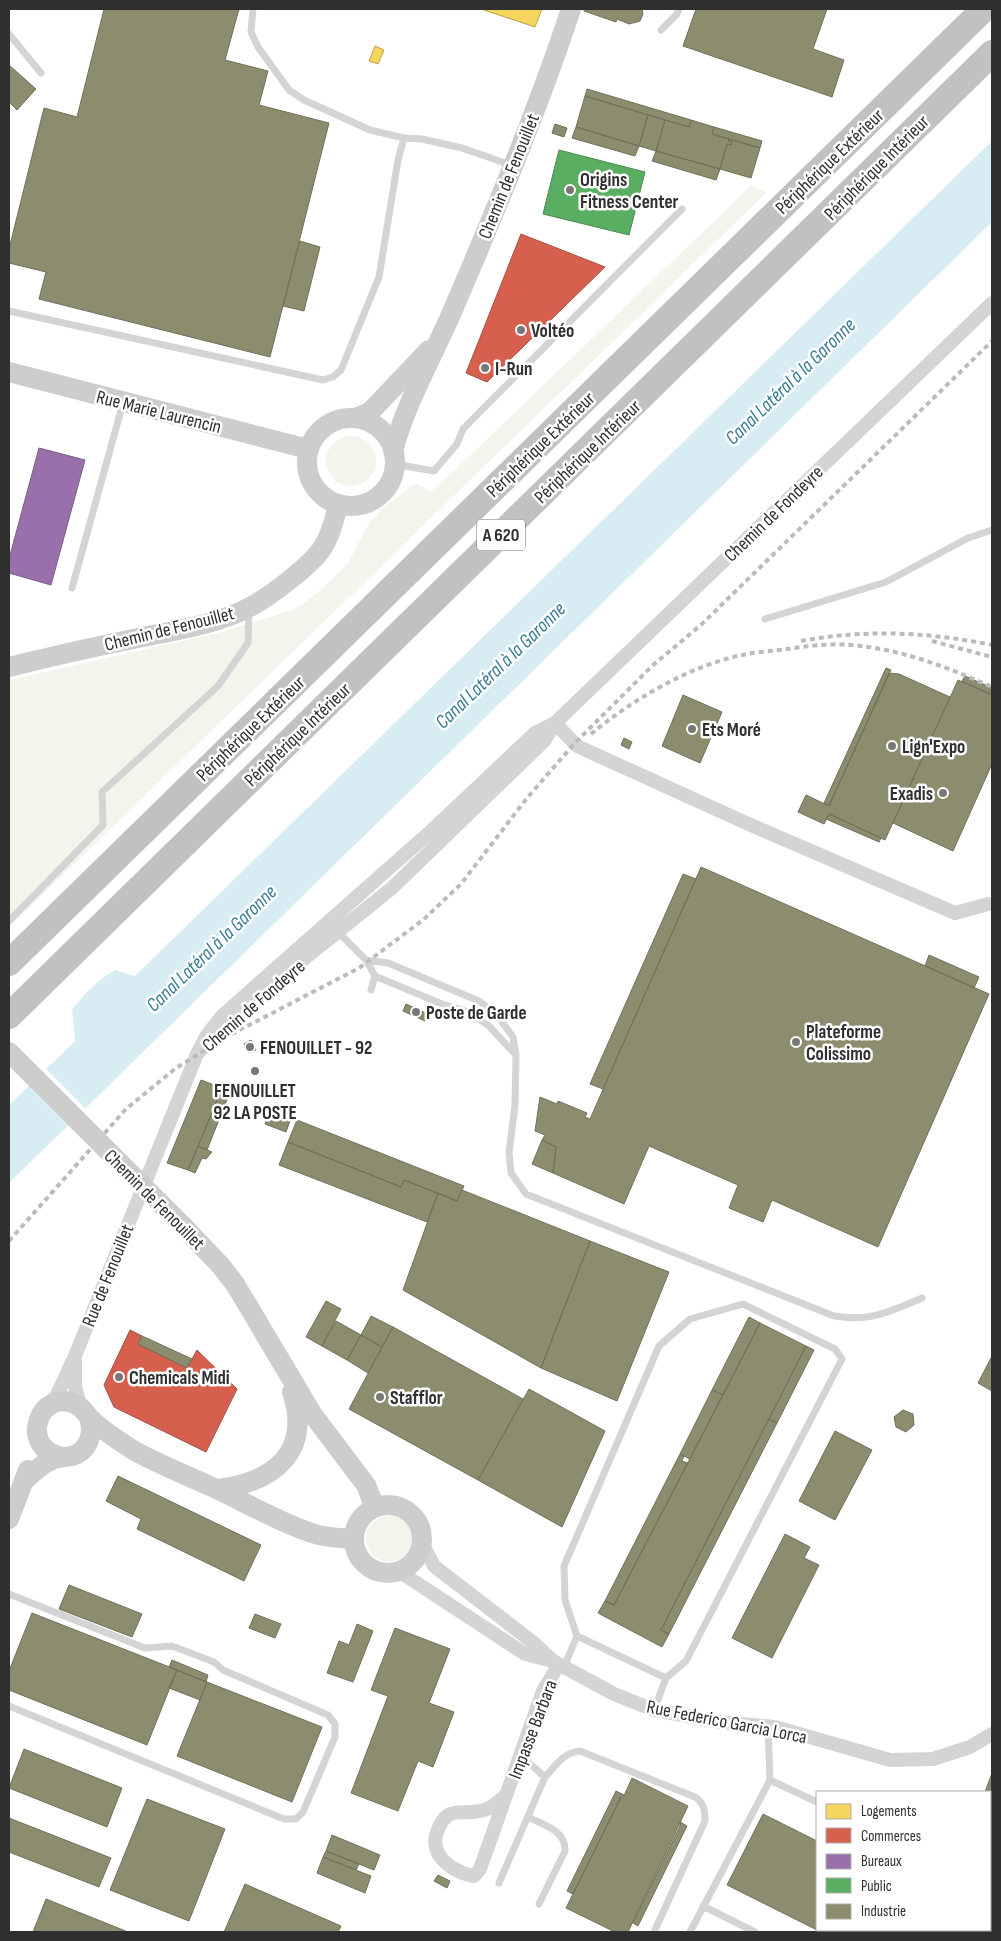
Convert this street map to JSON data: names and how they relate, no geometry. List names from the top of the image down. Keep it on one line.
{"streets":{"highway":["Périphérique Extérieur","Périphérique Intérieur","A 620"],"street":["Chemin de Fenouillet","Rue Marie Laurencin","Chemin de Fondeyre","Rue de Fenouillet","Rue Federico Garcia Lorca","Impasse Barbara"]},"crossings":[["Chemin de Fenouillet","Rue Marie Laurencin"],["Chemin de Fenouillet","Rue de Fenouillet"],["Chemin de Fenouillet","Rue Federico Garcia Lorca"],["Chemin de Fondeyre","Rue de Fenouillet"],["Rue de Fenouillet","Rue Federico Garcia Lorca"],["Rue Federico Garcia Lorca","Impasse Barbara"]],"water":["Canal Latéral à la Garonne"],"places":["Origins Fitness Center","Voltéo","I-Run","Ets Moré","Lign'Expo","Exadis","Poste de Garde","Plateforme Colissimo","FENOUILLET - 92","FENOUILLET 92 LA POSTE","Chemicals Midi","Stafflor"],"legend":["Logements","Commerces","Bureaux","Public","Industrie"]}
